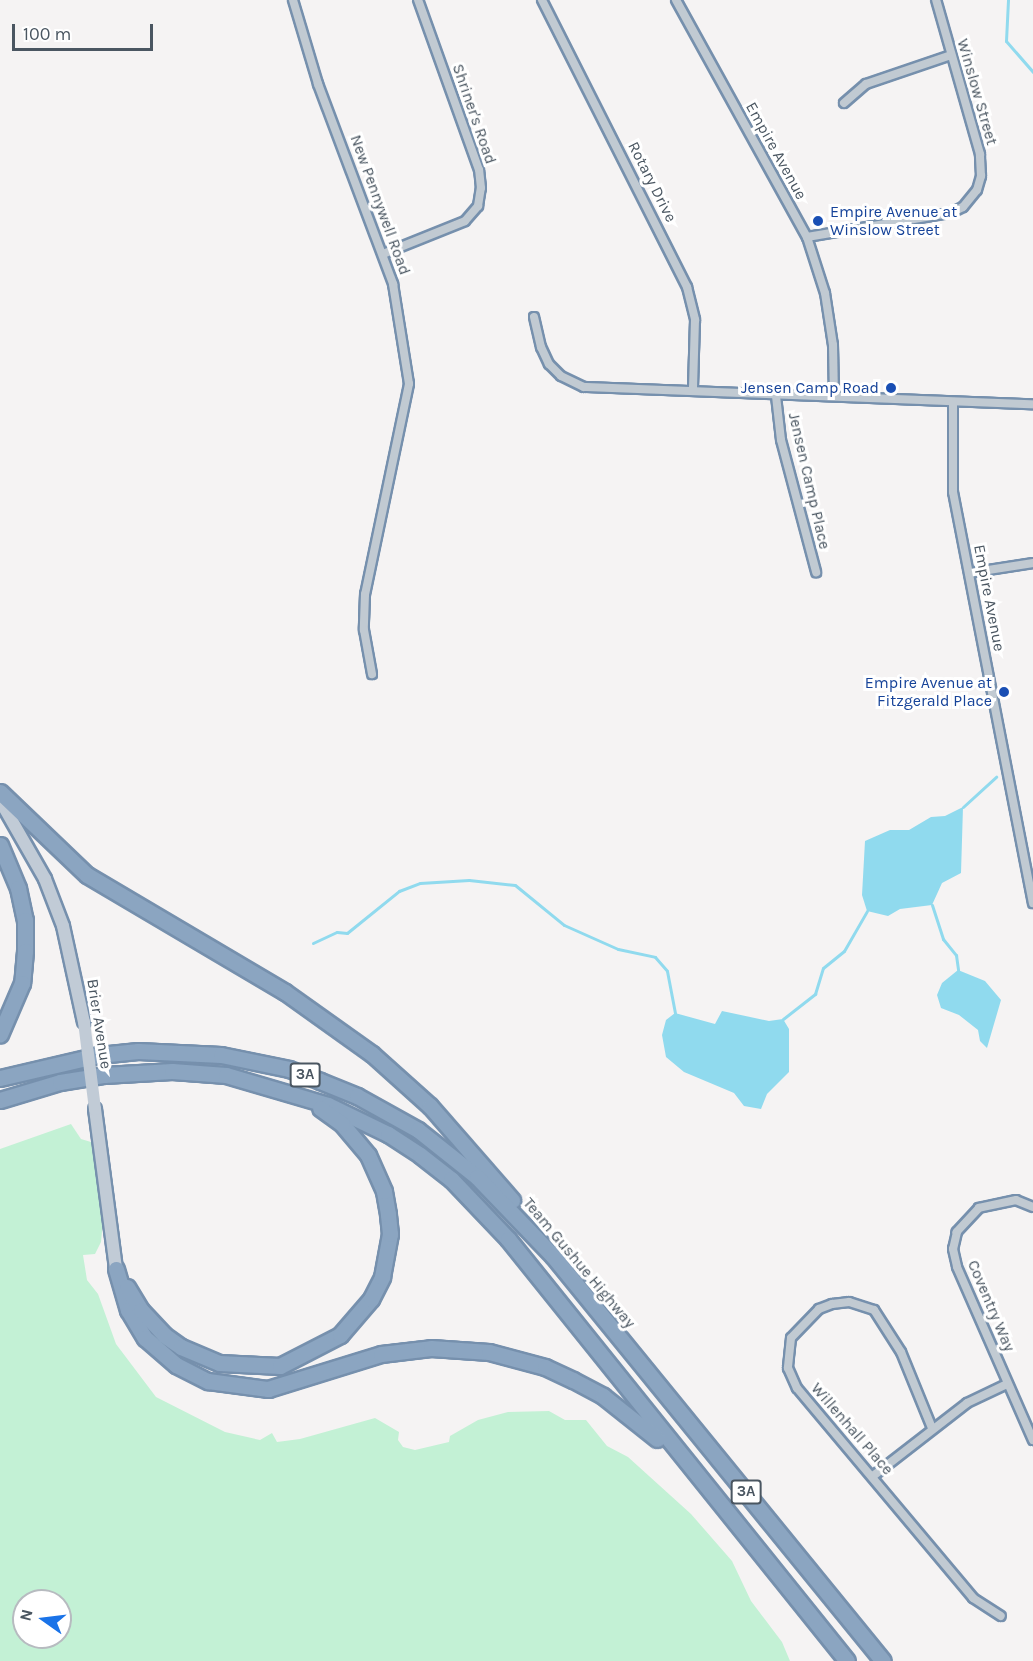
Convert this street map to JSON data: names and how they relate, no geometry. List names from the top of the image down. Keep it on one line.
{"streets":{"highway":["3A","Team Gushue Highway"],"main road":["Brier Avenue"],"street":["Winslow Street","Shriner's Road","Empire Avenue","Rotary Drive","New Pennywell Road","Jensen Camp Place","Coventry Way","Willenhall Place"]},"crossings":[["Winslow Street","Empire Avenue"],["Shriner's Road","New Pennywell Road"]],"places":["Empire Avenue at Winslow Street","Jensen Camp Road","Empire Avenue at Fitzgerald Place"],"scale_bar":"100 m","north":"left"}
